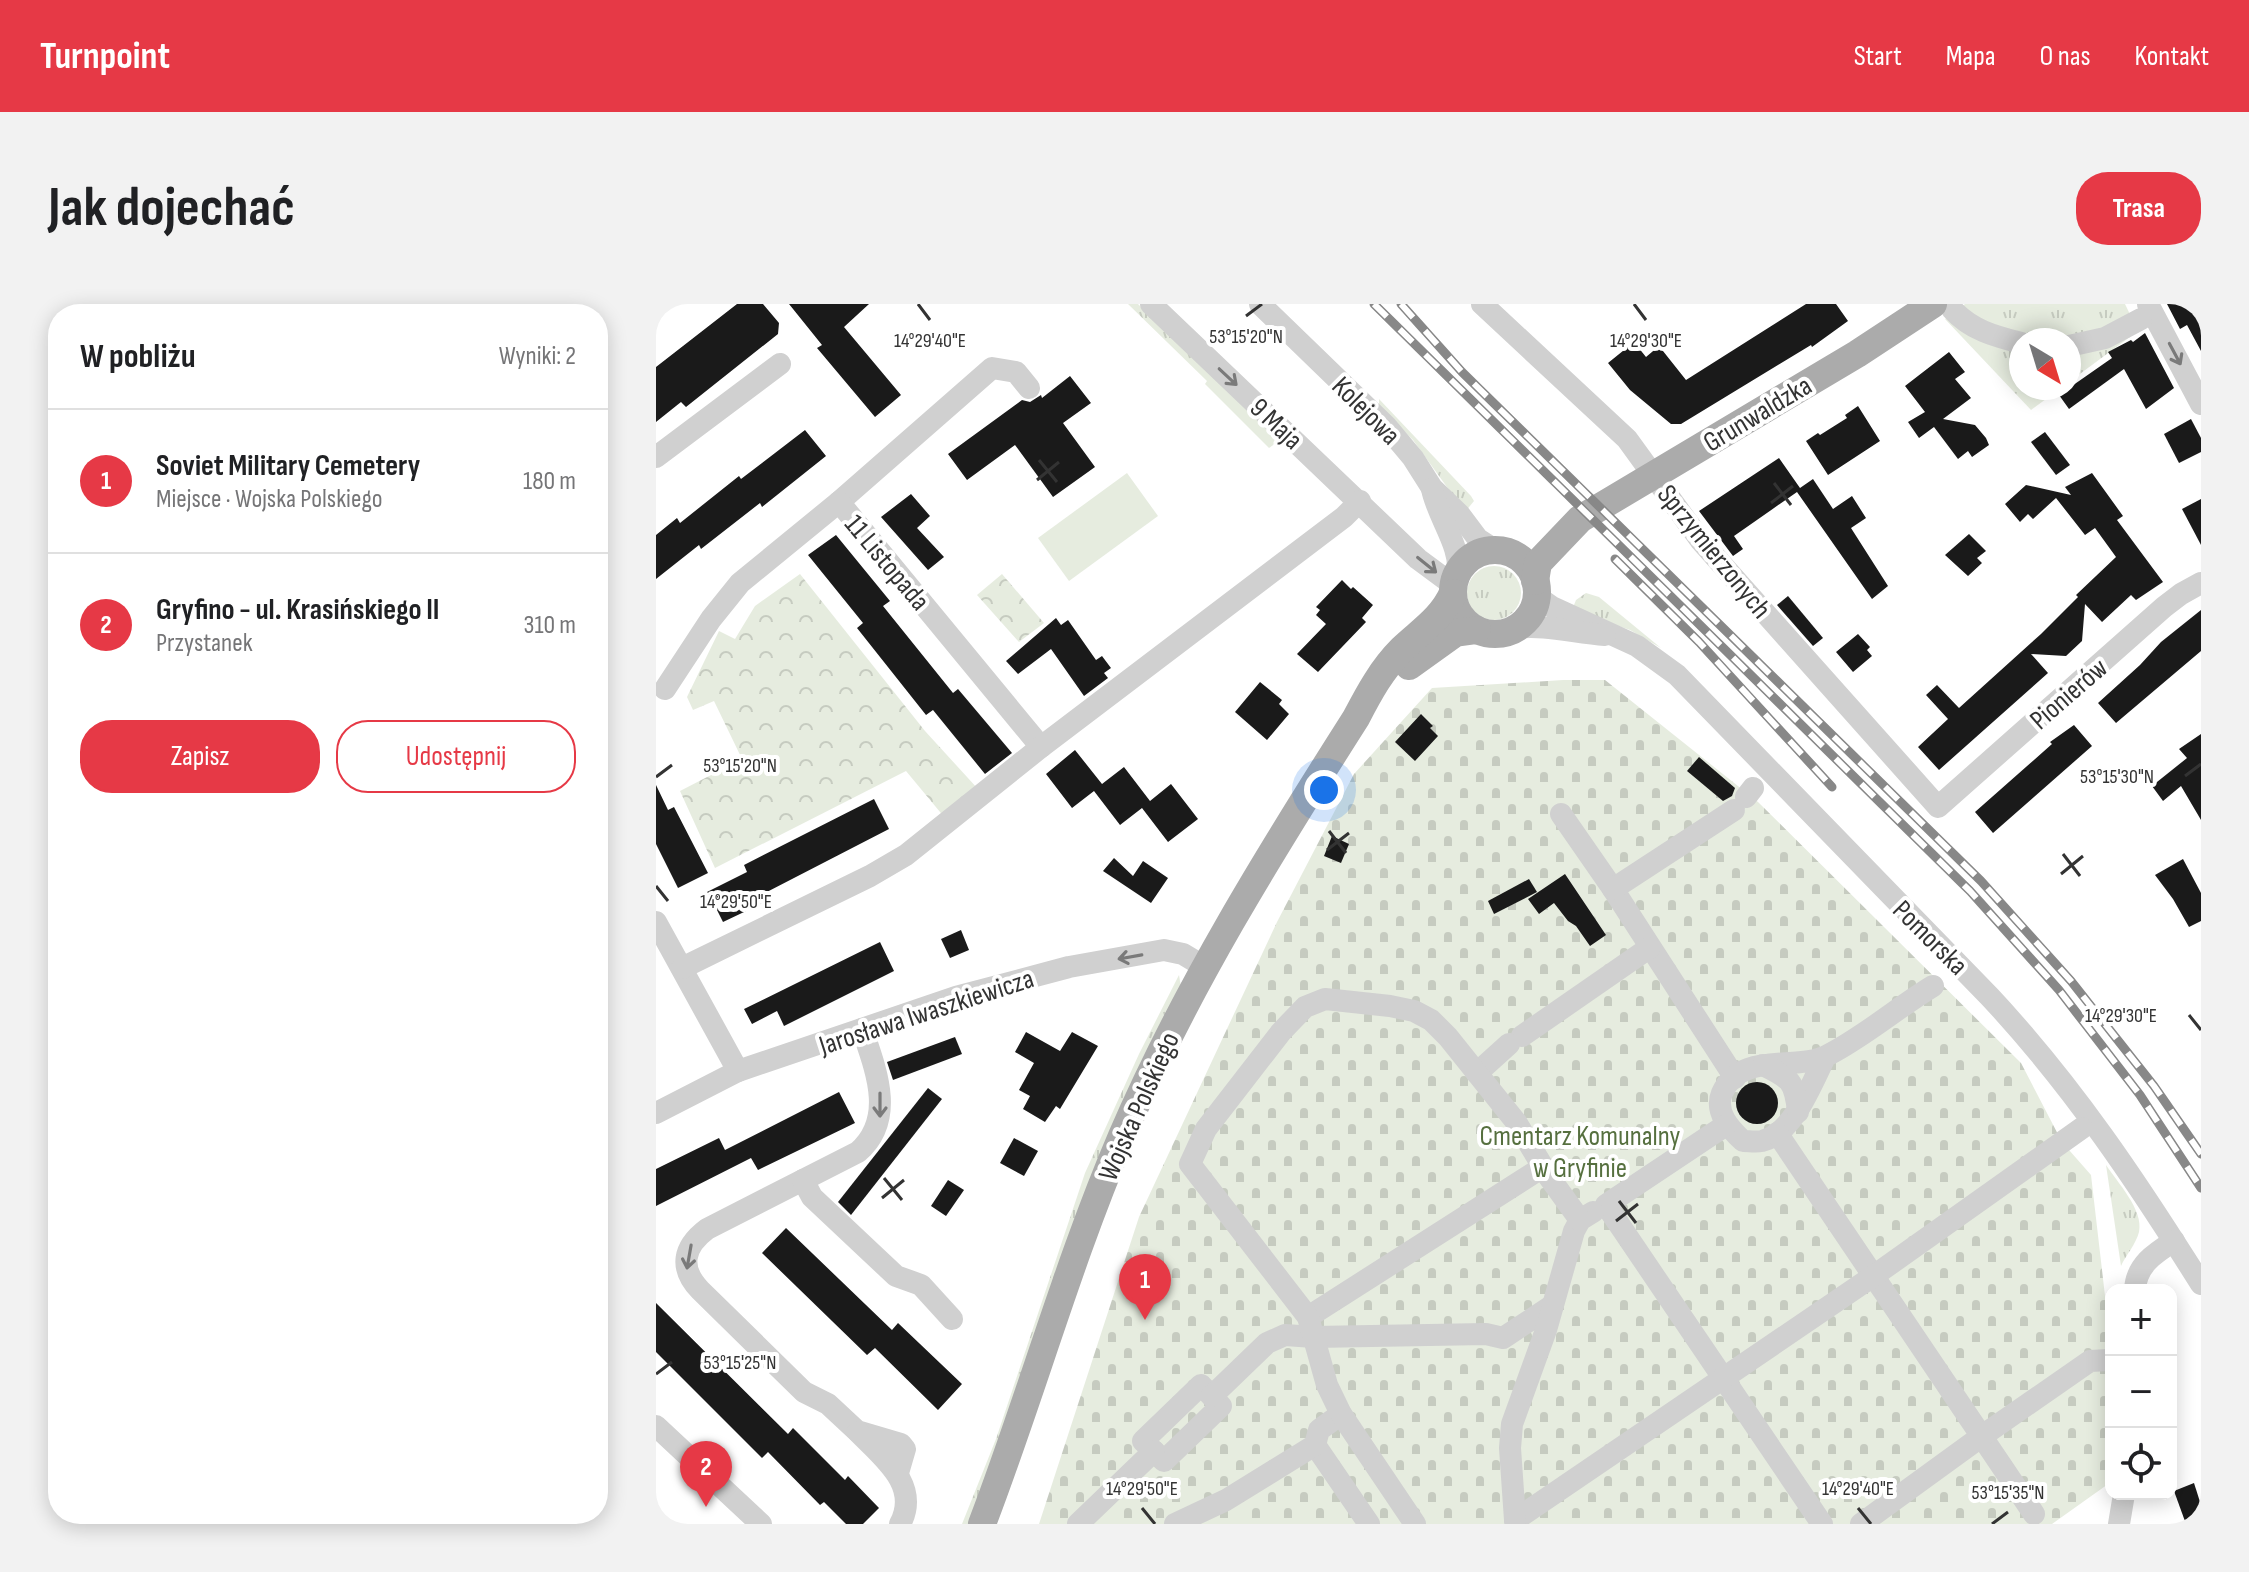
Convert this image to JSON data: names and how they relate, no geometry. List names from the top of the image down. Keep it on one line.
{"streets":{"main road":["Grunwaldzka","Wojska Polskiego"],"street":["Kolejowa","9 Maja","Sprzymierzonych","11 Listopada","Pionierów","Pomorska","Jarosława Iwaszkiewicza"]},"crossings":[["Kolejowa","Grunwaldzka"],["Kolejowa","9 Maja"],["Kolejowa","Pomorska"],["Kolejowa","Wojska Polskiego"],["Grunwaldzka","9 Maja"],["Grunwaldzka","Sprzymierzonych"],["Grunwaldzka","Pomorska"],["Grunwaldzka","Wojska Polskiego"],["9 Maja","Pomorska"],["9 Maja","Wojska Polskiego"],["Sprzymierzonych","Pionierów"],["Pomorska","Wojska Polskiego"],["Jarosława Iwaszkiewicza","Wojska Polskiego"]],"one_way":["9 Maja"],"parks":["Cmentarz Komunalny w Gryfinie"],"north":"bottom right","page":{"header":"Turnpoint","nav":["Start","Mapa","O nas","Kontakt"],"buttons":["Trasa",["Zapisz","Udostępnij"]],"title":"Jak dojechać","heading":["W pobliżu","Wyniki: 2"],"list":[{"mark":"1","name":"Soviet Military Cemetery","note":"Miejsce · Wojska Polskiego","value":"180 m"},{"mark":"2","name":"Gryfino - ul. Krasińskiego II","note":"Przystanek","value":"310 m"}],"pins":["1","2"],"map_buttons":["+","−"]},"coordinates":["53°15'20\"N","14°29'30\"E","14°29'40\"E","53°15'30\"N","14°29'50\"E","53°15'25\"N","53°15'35\"N"]}
